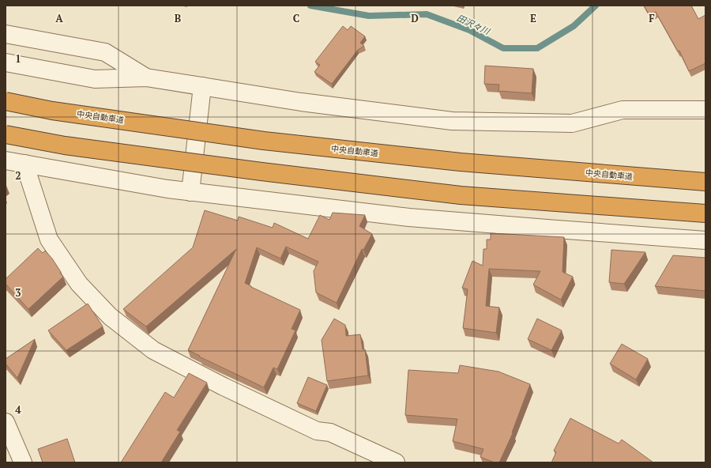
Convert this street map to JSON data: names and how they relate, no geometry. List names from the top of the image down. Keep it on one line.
{"streets":{"highway":["中央自動車道"]},"water":["田沢々川"],"grid":{"columns":["A","B","C","D","E","F"],"rows":["1","2","3","4"]}}
